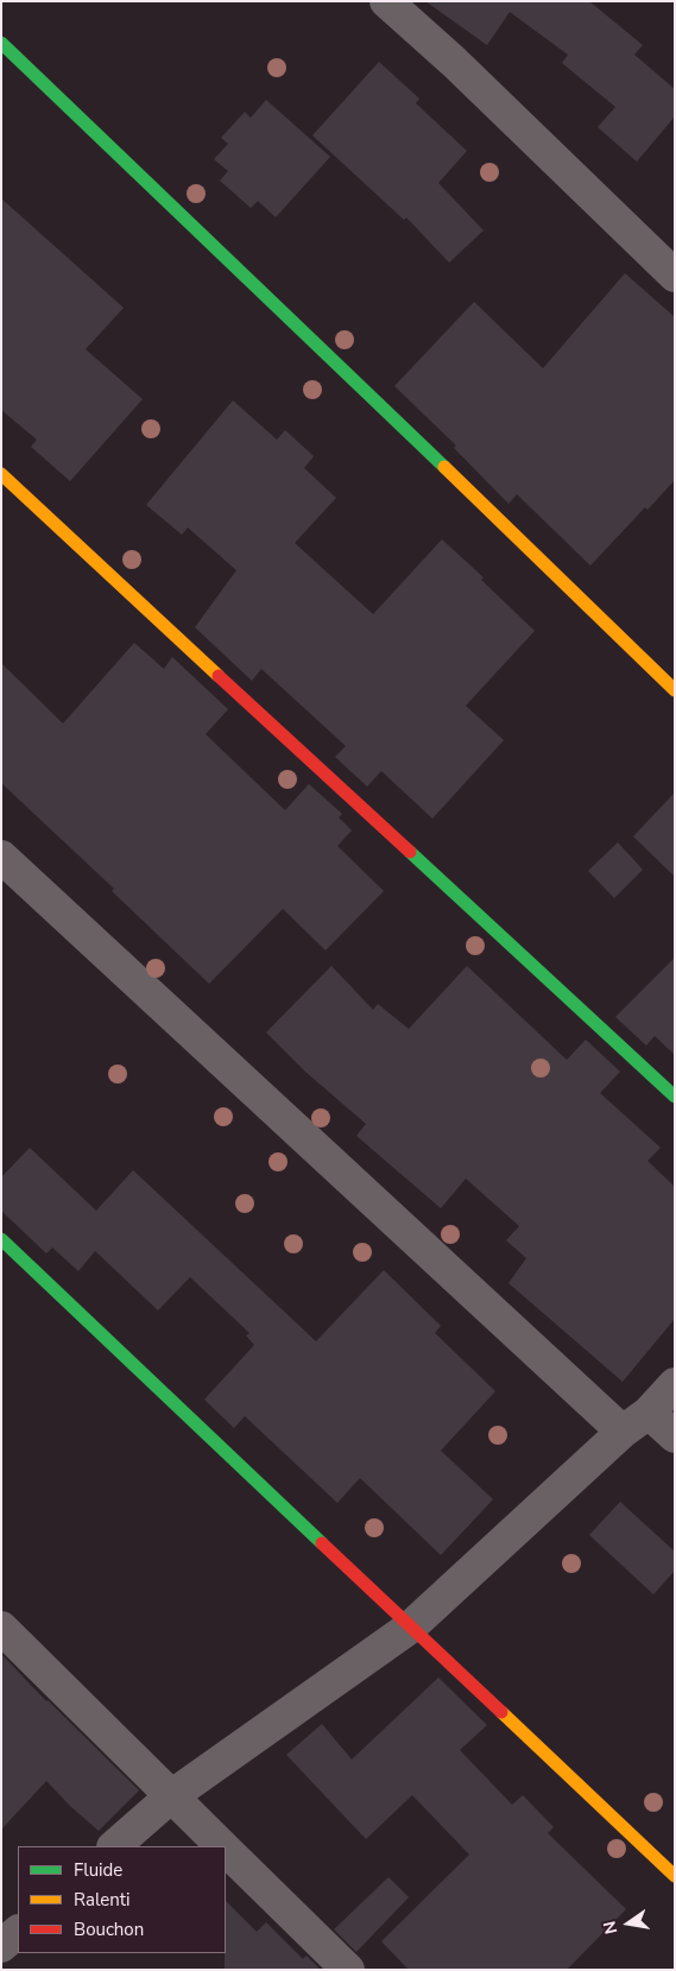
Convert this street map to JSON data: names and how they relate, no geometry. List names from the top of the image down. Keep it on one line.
{"legend":["Fluide","Ralenti","Bouchon"],"north":"left"}
